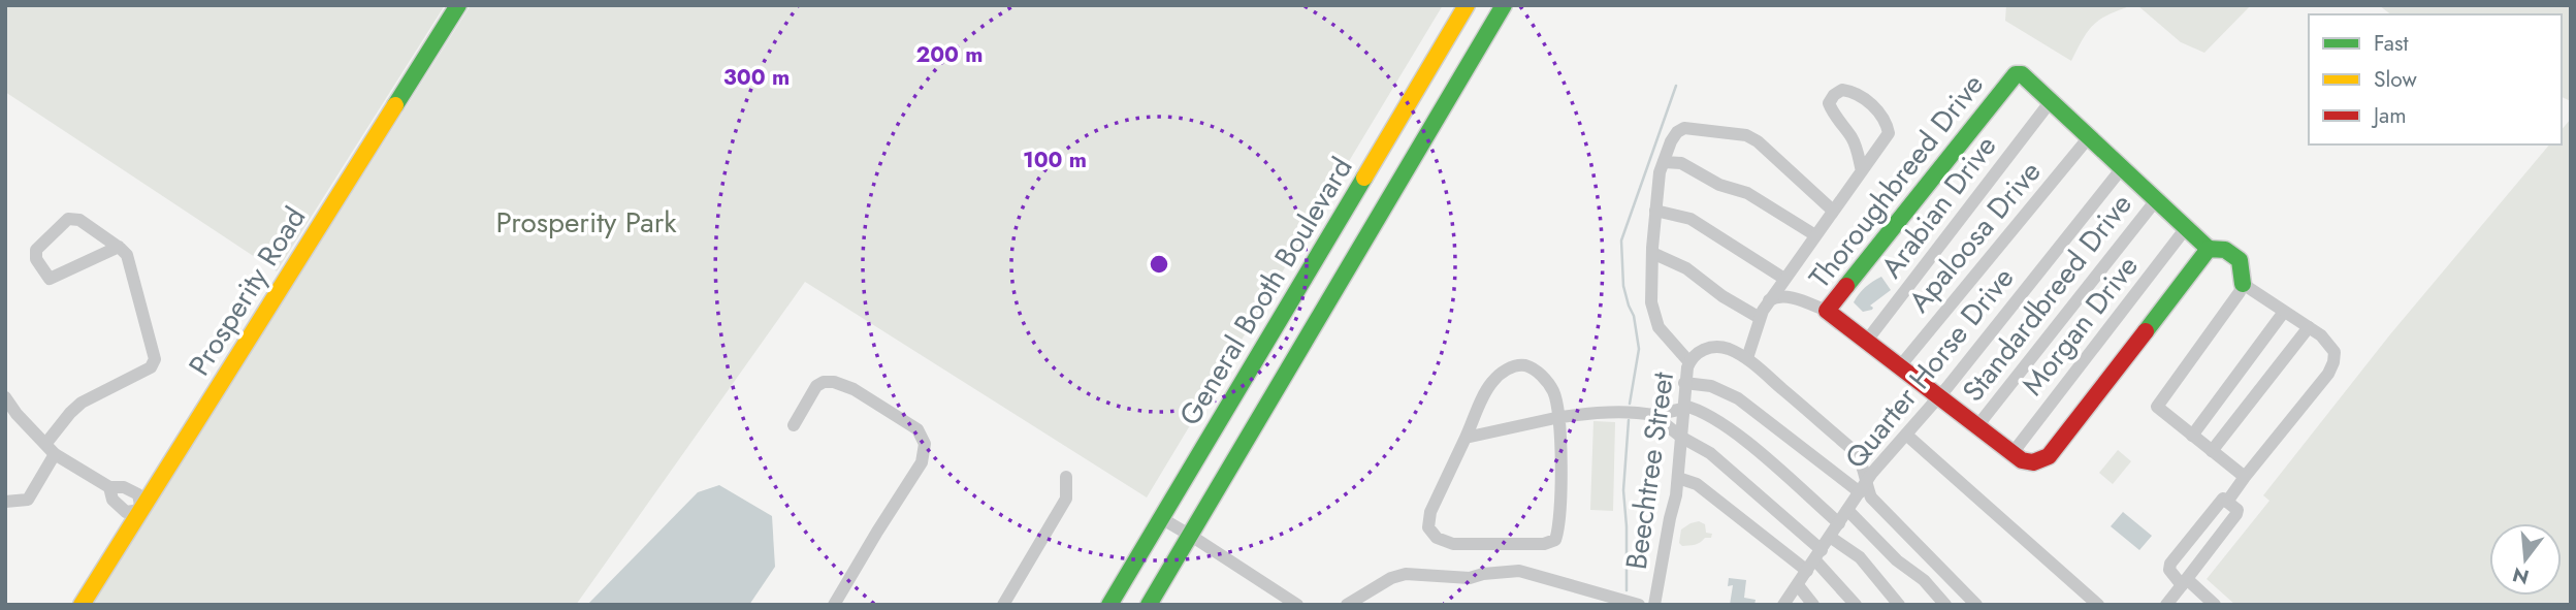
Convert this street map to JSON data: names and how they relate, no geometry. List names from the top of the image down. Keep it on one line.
{"streets":{"main road":["Thoroughbreed Drive","Prosperity Road","General Booth Boulevard"],"street":["Arabian Drive","Apaloosa Drive","Standardbreed Drive","Morgan Drive","Quarter Horse Drive","Beechtree Street"]},"crossings":[["Thoroughbreed Drive","Arabian Drive"],["Thoroughbreed Drive","Apaloosa Drive"],["Thoroughbreed Drive","Standardbreed Drive"],["Thoroughbreed Drive","Morgan Drive"],["Thoroughbreed Drive","Quarter Horse Drive"],["Quarter Horse Drive","Beechtree Street"]],"parks":["Prosperity Park"],"legend":["Fast","Slow","Jam"],"north":"bottom","rings":["200 m","300 m","100 m"]}
